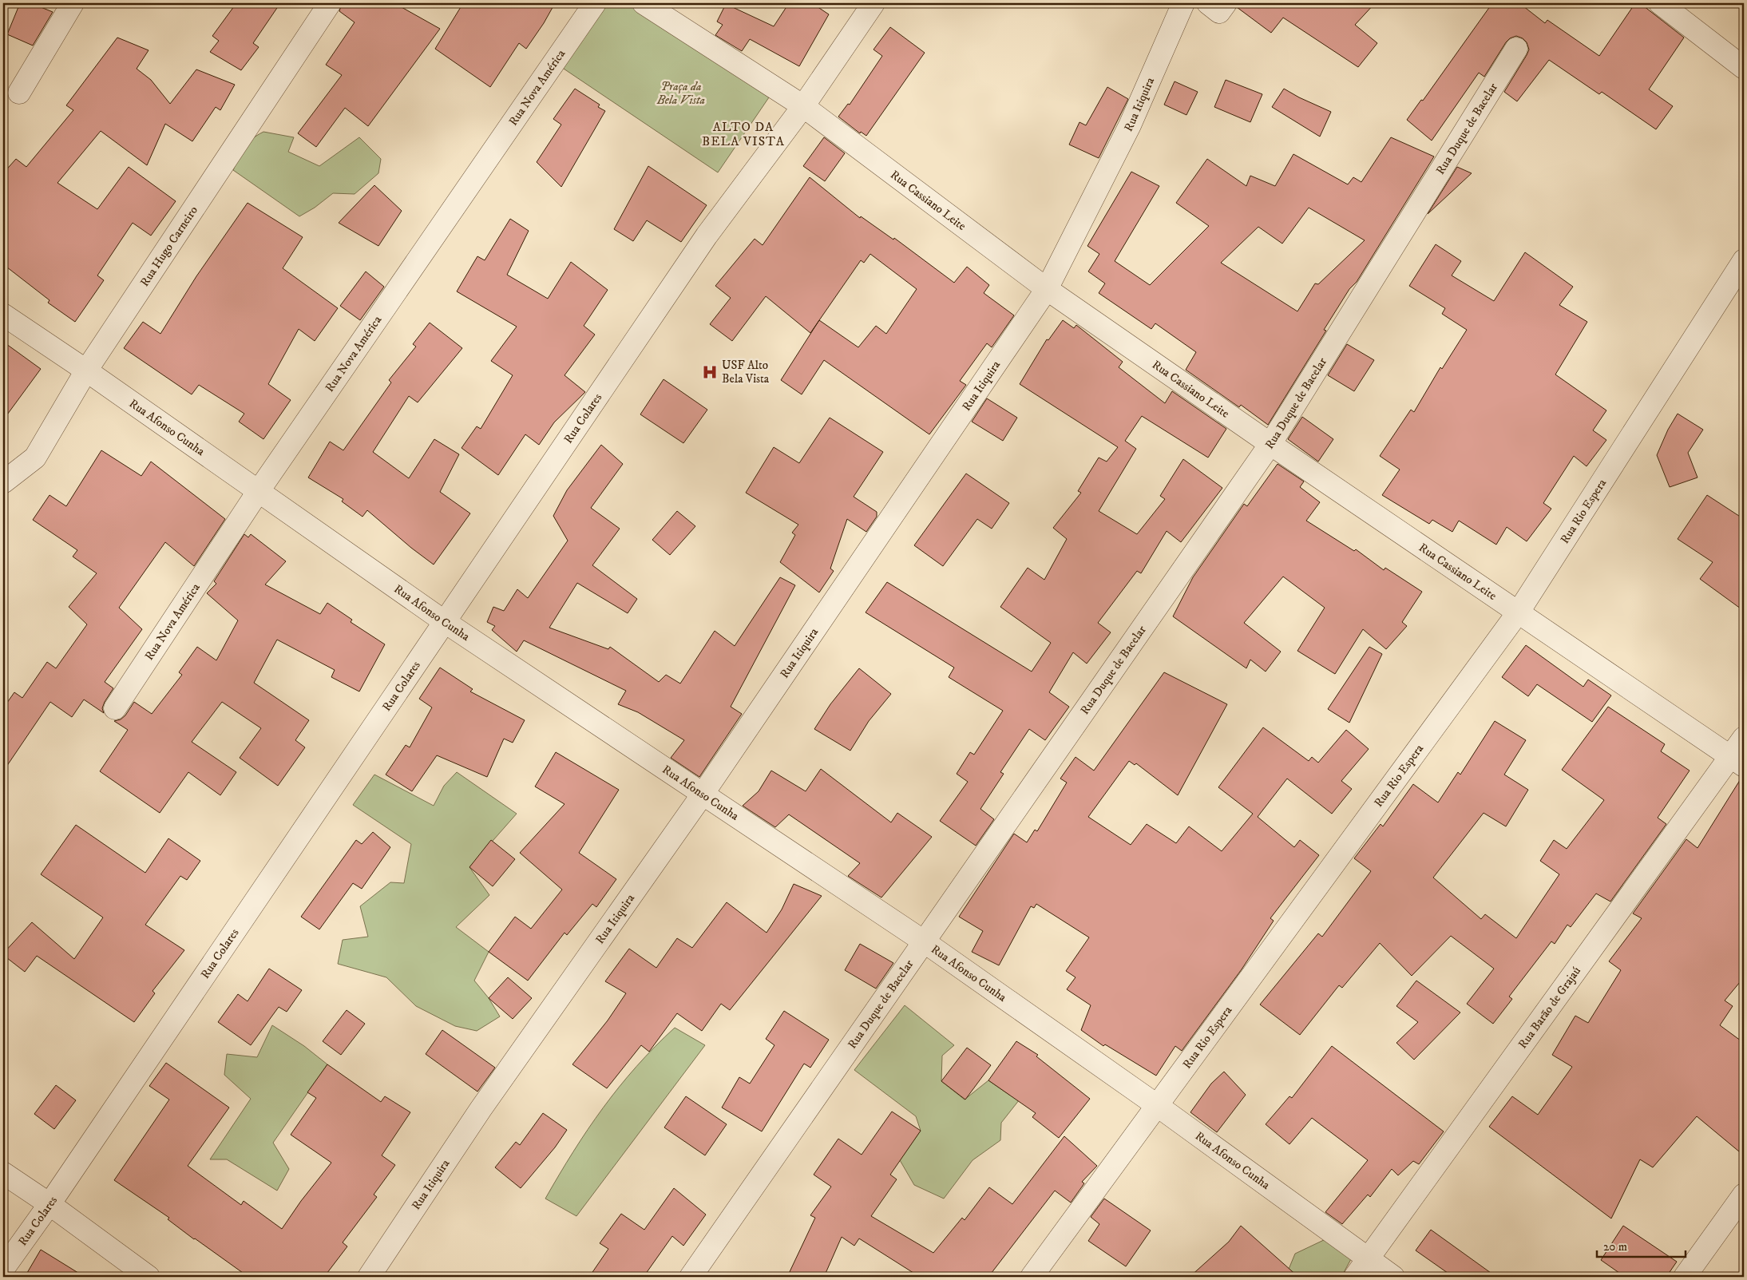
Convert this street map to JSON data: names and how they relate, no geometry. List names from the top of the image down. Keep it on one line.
{"streets":{"street":["Rua Nova América","Rua Itiquira","Rua Duque de Bacelar","Rua Cassiano Leite","Rua Hugo Carneiro","Rua Colares","Rua Afonso Cunha","Rua Rio Espera","Rua Barão de Grajaú"]},"crossings":[["Rua Nova América","Rua Afonso Cunha"],["Rua Itiquira","Rua Cassiano Leite"],["Rua Itiquira","Rua Afonso Cunha"],["Rua Duque de Bacelar","Rua Cassiano Leite"],["Rua Duque de Bacelar","Rua Afonso Cunha"],["Rua Cassiano Leite","Rua Colares"],["Rua Cassiano Leite","Rua Rio Espera"],["Rua Cassiano Leite","Rua Barão de Grajaú"],["Rua Hugo Carneiro","Rua Afonso Cunha"],["Rua Colares","Rua Afonso Cunha"],["Rua Afonso Cunha","Rua Rio Espera"],["Rua Afonso Cunha","Rua Barão de Grajaú"]],"districts":["ALTO DA BELA VISTA"],"parks":["Praça da Bela Vista"],"places":{"hospital":["USF Alto Bela Vista"]},"scale_bar":"20 m"}
